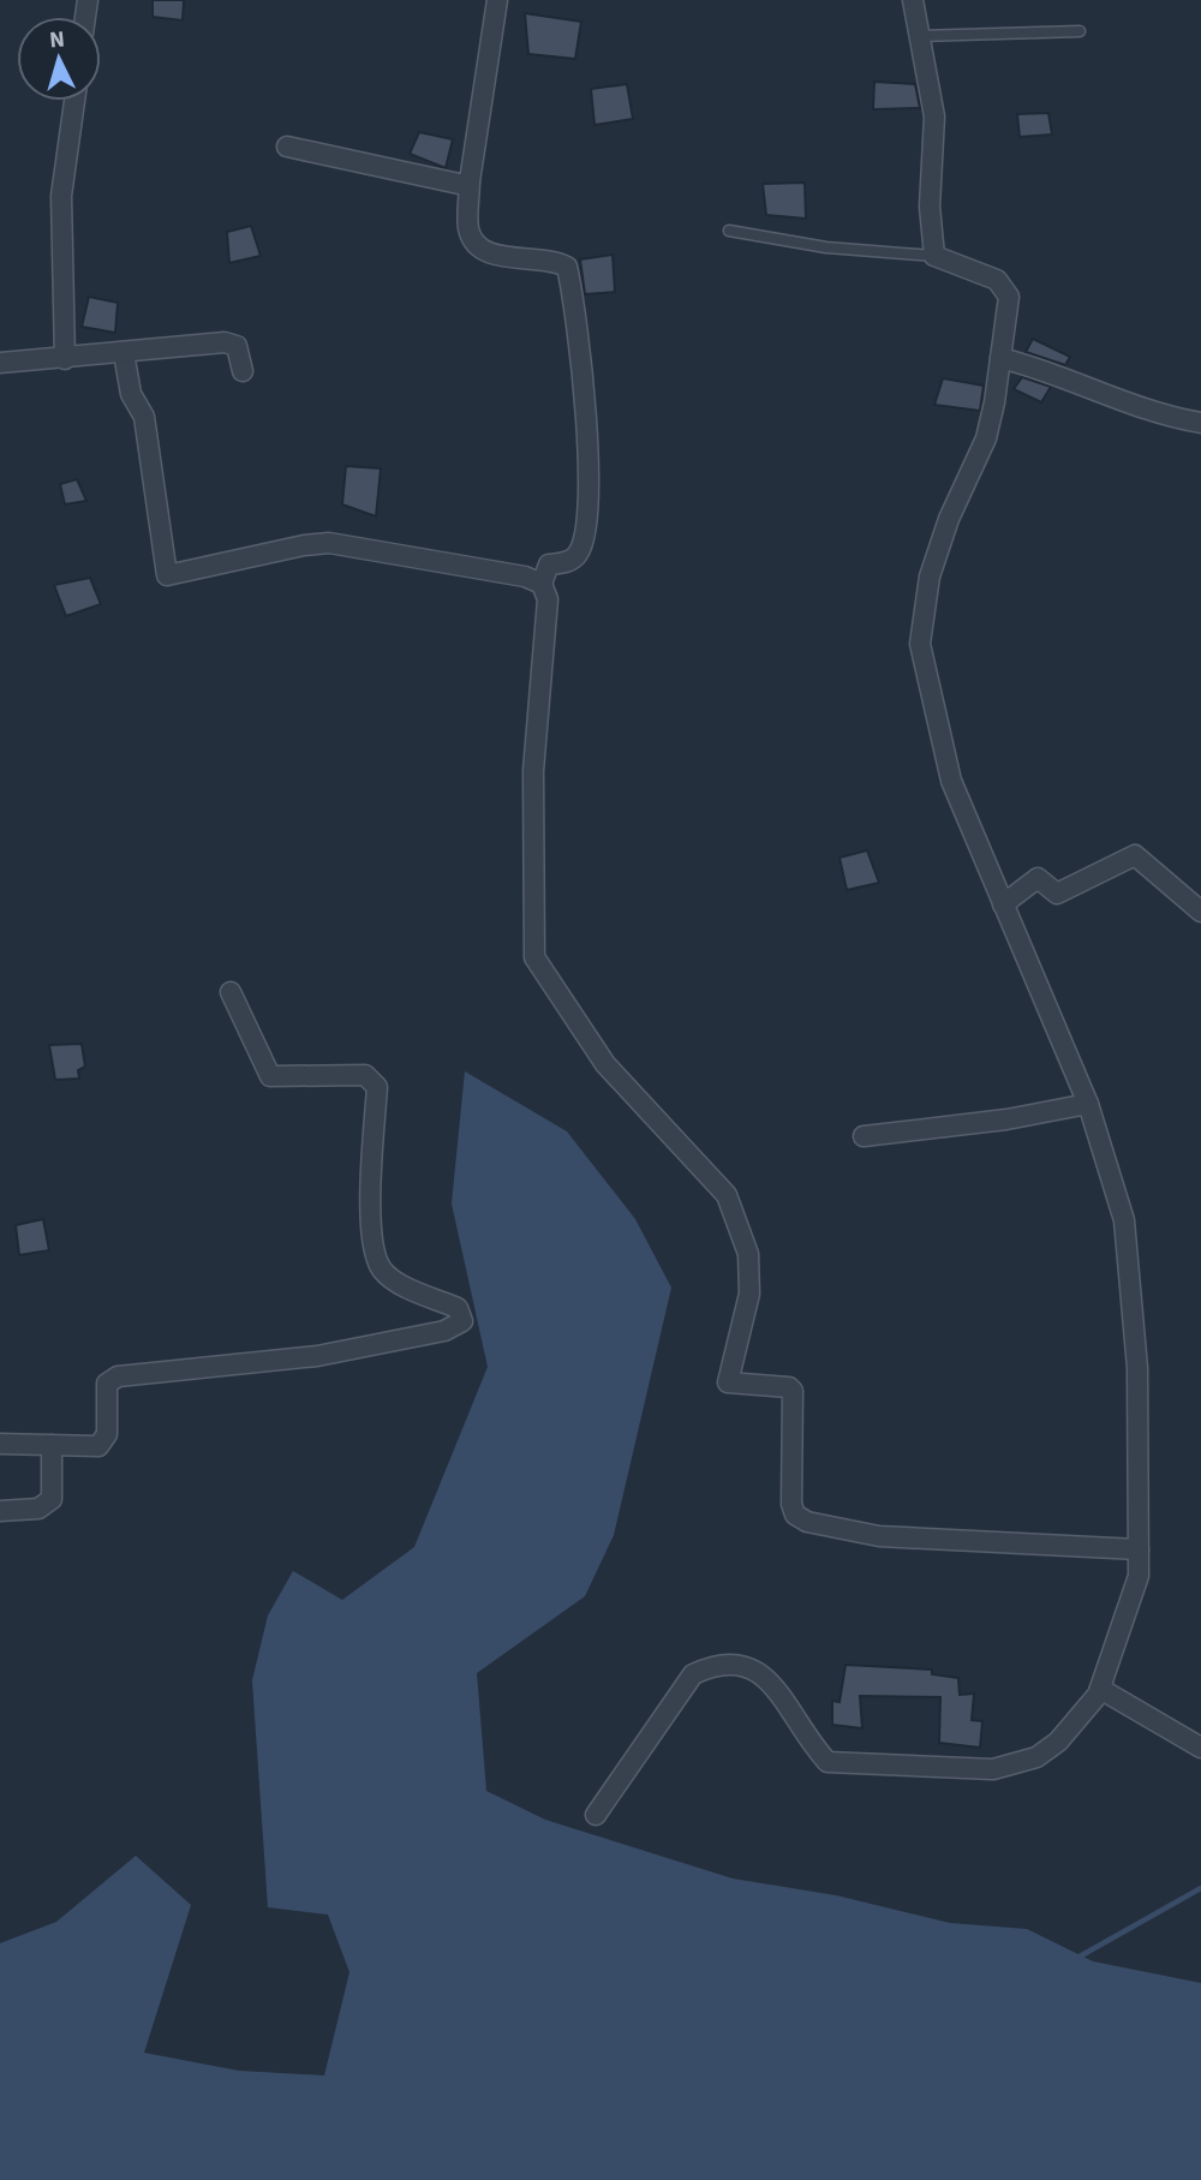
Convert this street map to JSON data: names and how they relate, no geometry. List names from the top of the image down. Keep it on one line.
{"north":"top"}
